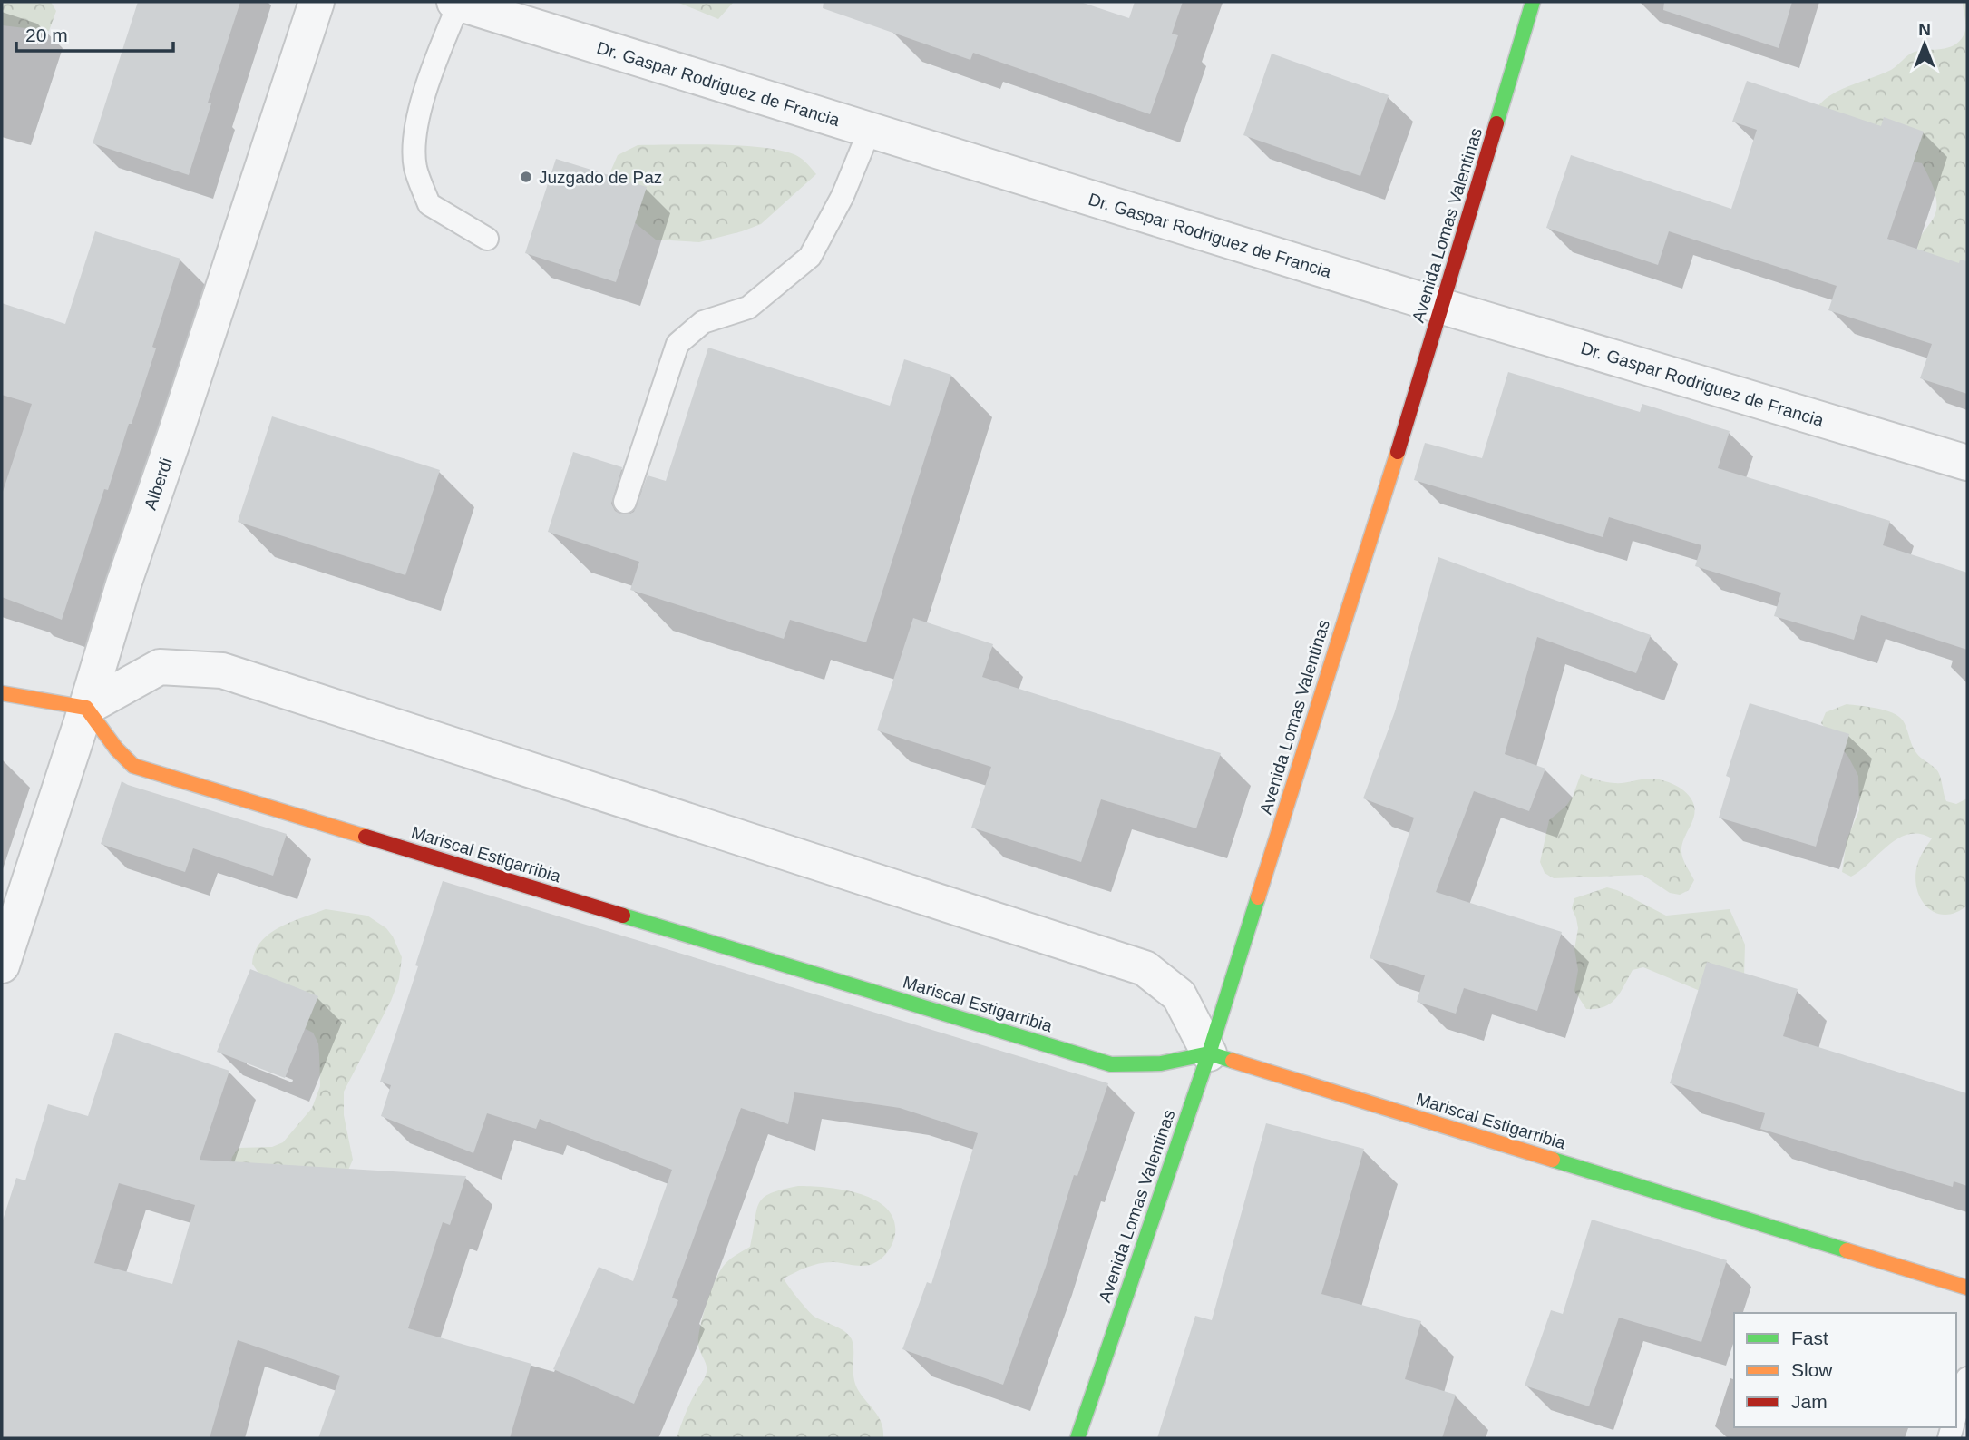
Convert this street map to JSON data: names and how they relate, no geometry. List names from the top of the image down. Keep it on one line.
{"streets":{"street":["Dr. Gaspar Rodriguez de Francia","Avenida Lomas Valentinas","Alberdi","Mariscal Estigarribia"]},"crossings":[["Dr. Gaspar Rodriguez de Francia","Avenida Lomas Valentinas"],["Avenida Lomas Valentinas","Mariscal Estigarribia"],["Alberdi","Mariscal Estigarribia"]],"places":["Juzgado de Paz"],"legend":["Fast","Slow","Jam"],"scale_bar":"20 m","north":"top"}
